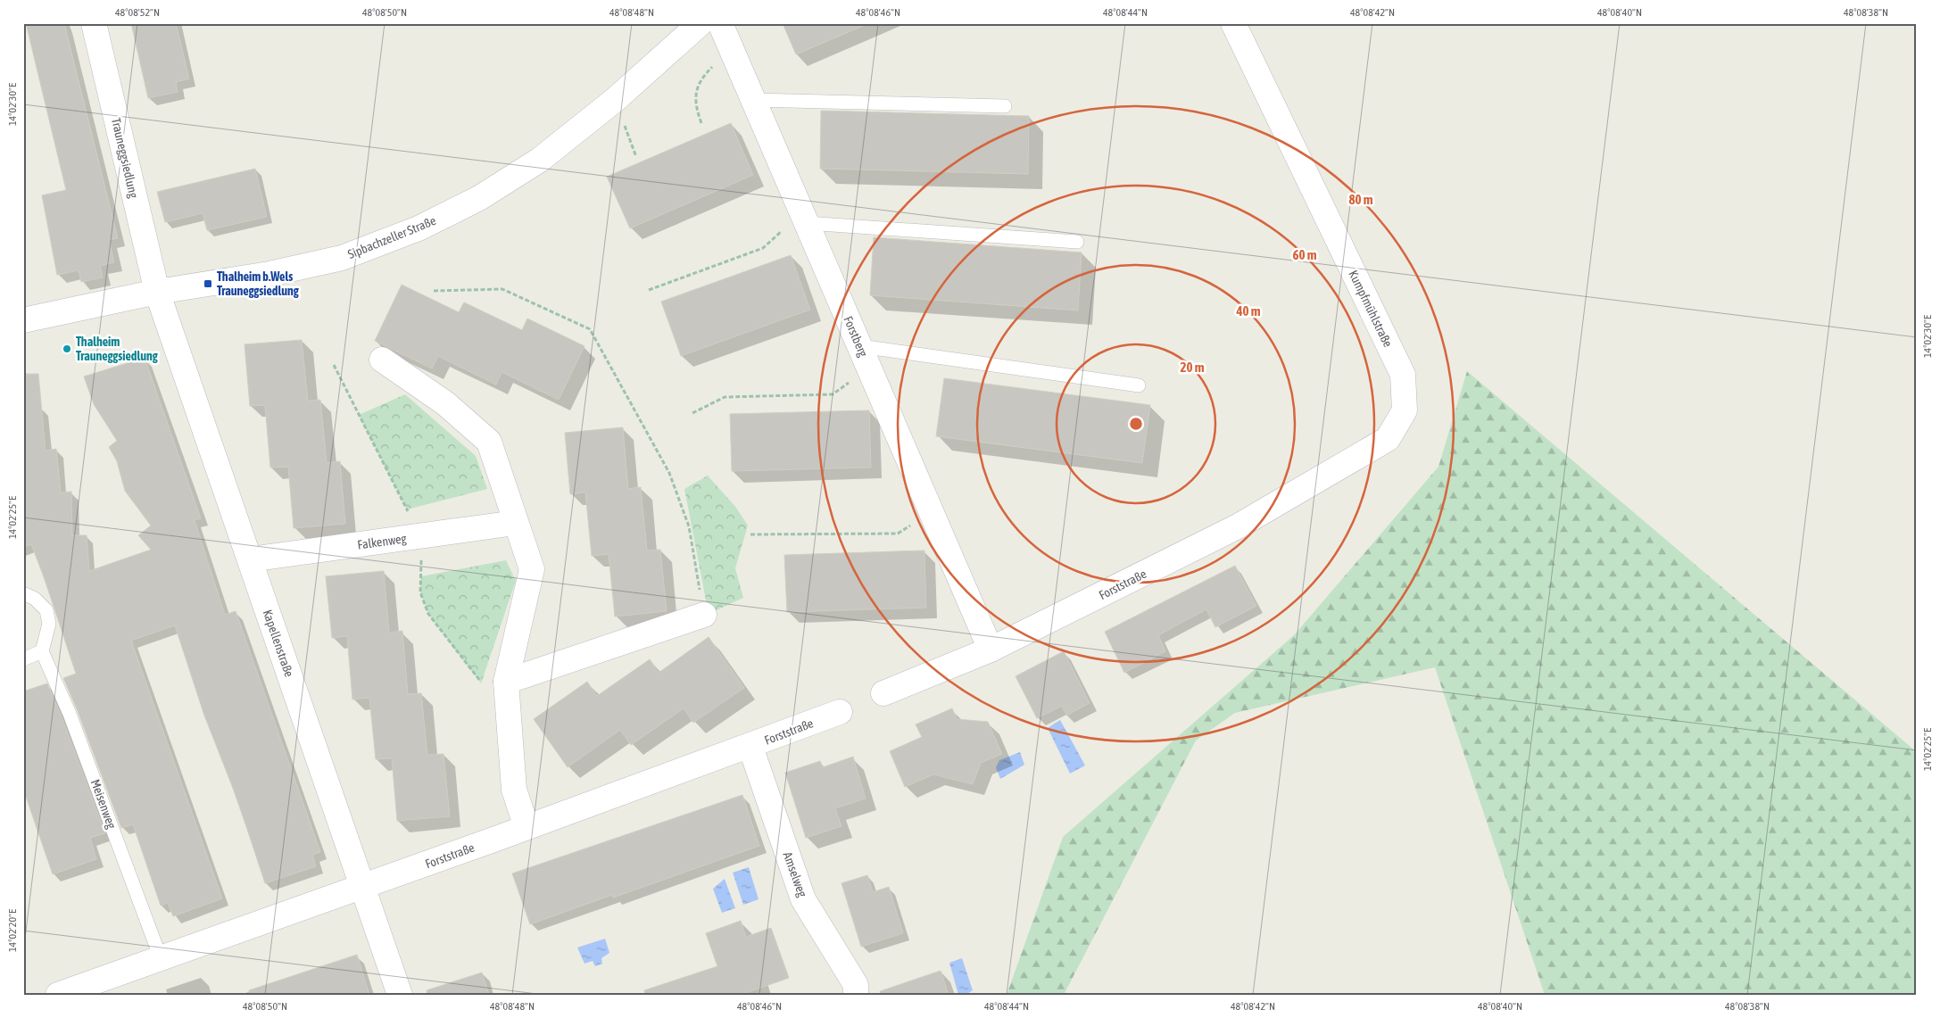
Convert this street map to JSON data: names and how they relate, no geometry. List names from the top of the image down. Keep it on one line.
{"streets":{"street":["Trauneggsiedlung","Sipbachzeller Straße","Kumpfmühlstraße","Forstberg","Falkenweg","Forststraße","Kapellenstraße","Amselweg"],"lane":["Meisenweg"]},"crossings":[["Trauneggsiedlung","Sipbachzeller Straße"],["Trauneggsiedlung","Kapellenstraße"],["Sipbachzeller Straße","Kapellenstraße"],["Kumpfmühlstraße","Forststraße"],["Forstberg","Forststraße"],["Falkenweg","Kapellenstraße"],["Forststraße","Kapellenstraße"],["Forststraße","Meisenweg"],["Forststraße","Amselweg"]],"places":{"transit":["Thalheim b.Wels Trauneggsiedlung"],"other":["Thalheim Trauneggsiedlung"]},"coordinates":["48°08'52\"N","48°08'50\"N","48°08'48\"N","48°08'46\"N","48°08'44\"N","48°08'42\"N","48°08'40\"N","48°08'38\"N","14°02'30\"E","14°02'25\"E","14°02'20\"E"],"rings":["80 m","60 m","40 m","20 m"]}
